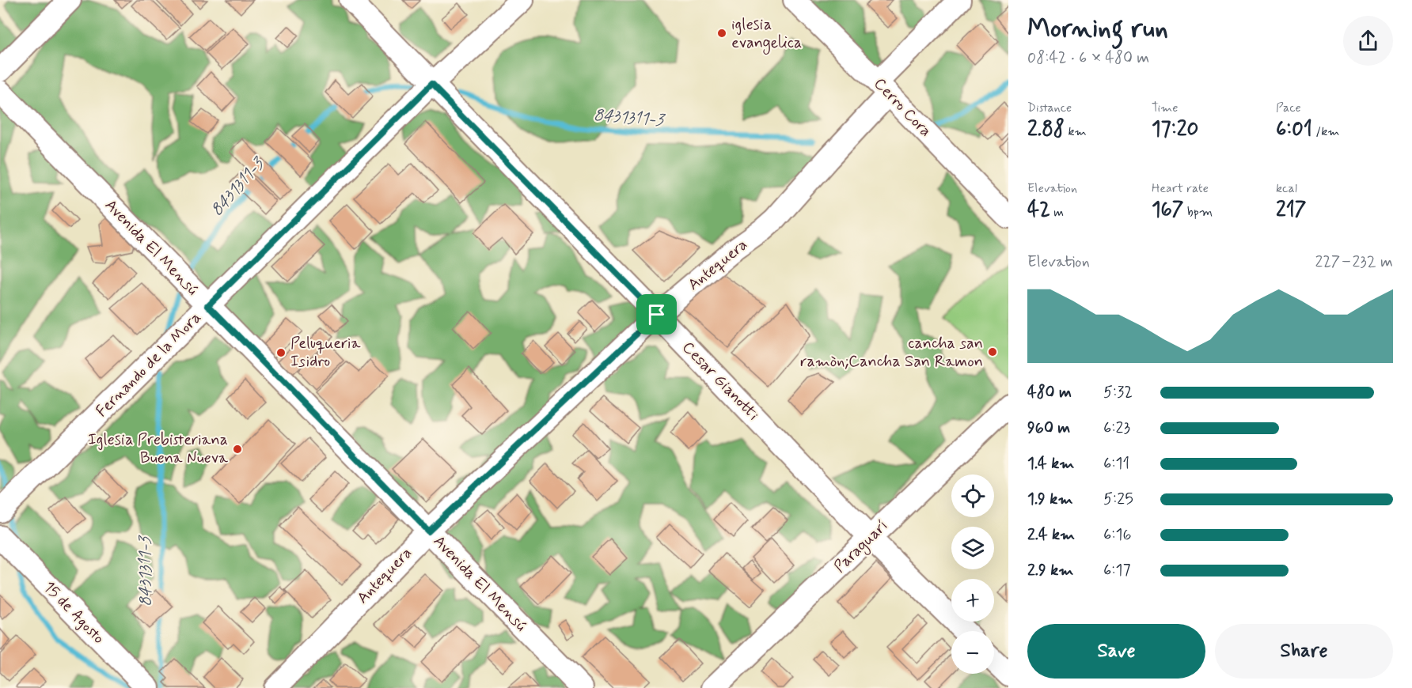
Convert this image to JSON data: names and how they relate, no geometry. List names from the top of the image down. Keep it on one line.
{"streets":{"street":["Cerro Cora","Avenida El Mensú","Antequera","Fernando de la Mora","Cesar Gianotti","Paraguarí","15 de Agosto"]},"crossings":[["Cerro Cora","Antequera"],["Avenida El Mensú","Antequera"],["Avenida El Mensú","Fernando de la Mora"],["Antequera","Cesar Gianotti"],["Fernando de la Mora","Cesar Gianotti"],["Cesar Gianotti","Paraguarí"]],"water":["8431311-3"],"places":["iglesia evangelica","cancha san ramòn;Cancha San Ramon","Peluqueria Isidro","Iglesia Prebisteriana Buena Nueva"],"page":{"heading":["Morning run","08:42 · 6 × 480 m"],"stats":[["Distance","2.88 km"],["Time","17:20"],["Pace","6:01 /km"],["Elevation","42 m"],["Heart rate","167 bpm"],["kcal","217"]],"chart":["Elevation","227–232 m"],"list":[{"name":"480 m","note":"5:32"},{"name":"960 m","note":"6:23"},{"name":"1.4 km","note":"6:11"},{"name":"1.9 km","note":"5:25"},{"name":"2.4 km","note":"6:16"},{"name":"2.9 km","note":"6:17"}],"map_buttons":["+","−"],"buttons":["Save","Share"]}}
